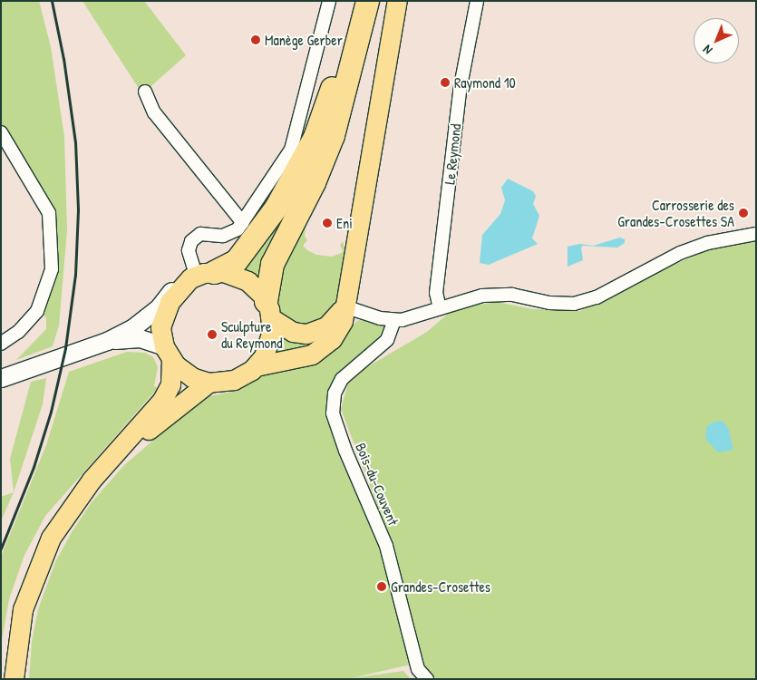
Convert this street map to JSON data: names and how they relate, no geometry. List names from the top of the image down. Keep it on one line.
{"streets":{"street":["Le Reymond","Bois-du-Couvent"]},"places":["Manège Gerber","Raymond 10","Carrosserie des Grandes-Crosettes SA","Eni","Sculpture du Reymond","Grandes-Crosettes"],"north":"bottom left"}
